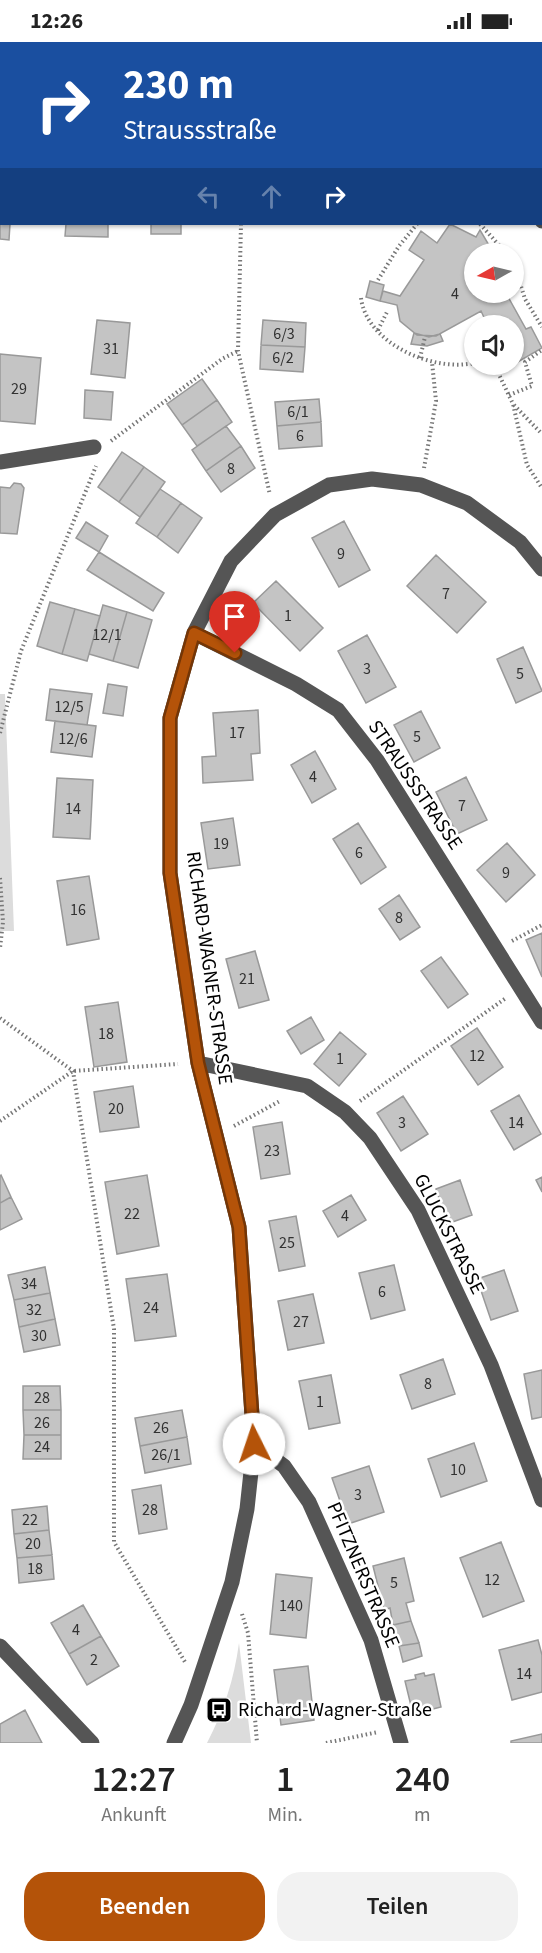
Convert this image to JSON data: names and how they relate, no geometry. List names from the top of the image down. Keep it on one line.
{"streets":{"street":["STRAUSSSTRASSE","RICHARD-WAGNER-STRASSE","GLUCKSTRASSE","PFITZNERSTRASSE"]},"crossings":[["STRAUSSSTRASSE","RICHARD-WAGNER-STRASSE"],["RICHARD-WAGNER-STRASSE","GLUCKSTRASSE"],["RICHARD-WAGNER-STRASSE","PFITZNERSTRASSE"]],"places":{"bus stop":["Richard-Wagner-Straße"]},"house_numbers":["4","6/3","31","6/2","29","6/1","6","8","9","7","1","12/1","3","5","12/5","17","5","12/6","4","7","14","19","6","9","16","8","21","18","12","1","20","3","14","23","22","4","25","34","6","24","32","27","30","8","28","1","26","26","24","26/1","10","3","28","22","20","18","12","5","140","4","2","14"],"north":"left","page":{"status":"12:26","turn":["230 m","Straussstraße"],"eta":["12:27","Ankunft","1","Min.","240","m"],"buttons":["Beenden","Teilen"]}}
